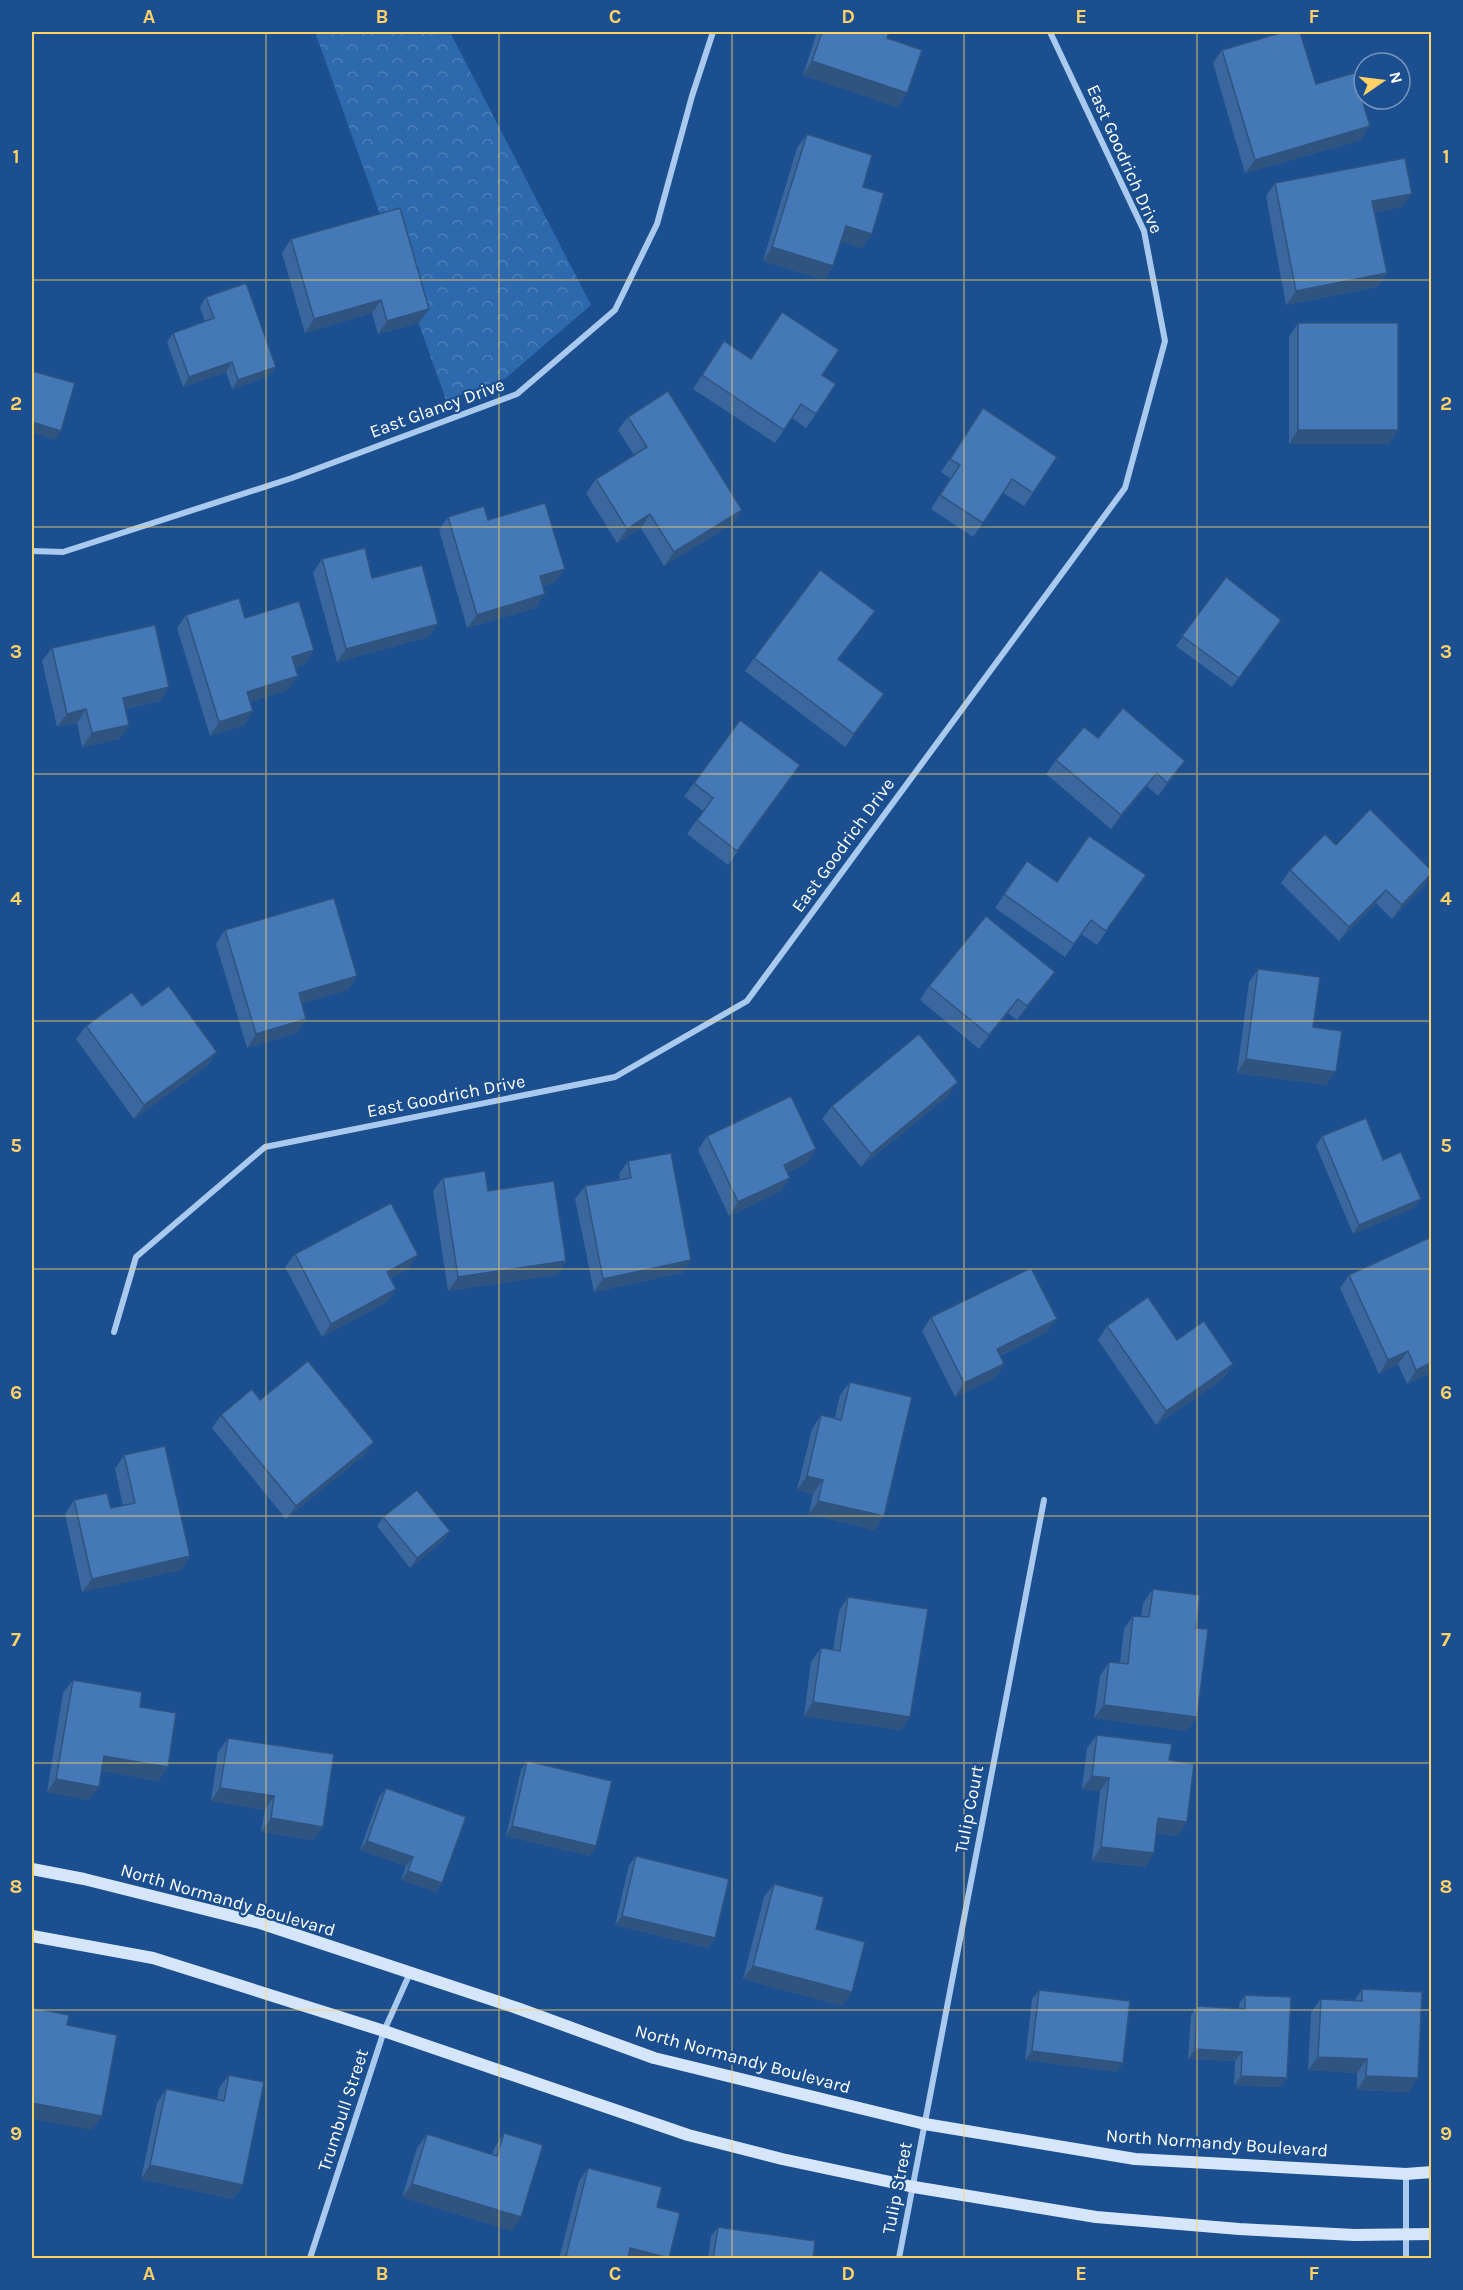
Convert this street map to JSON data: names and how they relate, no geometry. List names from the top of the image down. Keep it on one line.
{"streets":{"street":["East Goodrich Drive","East Glancy Drive","Tulip Court","North Normandy Boulevard","Trumbull Street","Tulip Street"]},"crossings":[["Tulip Court","North Normandy Boulevard"],["Tulip Court","Tulip Street"],["North Normandy Boulevard","Trumbull Street"],["North Normandy Boulevard","Tulip Street"]],"north":"right","grid":{"columns":["A","B","C","D","E","F"],"rows":["1","2","3","4","5","6","7","8","9"]}}
